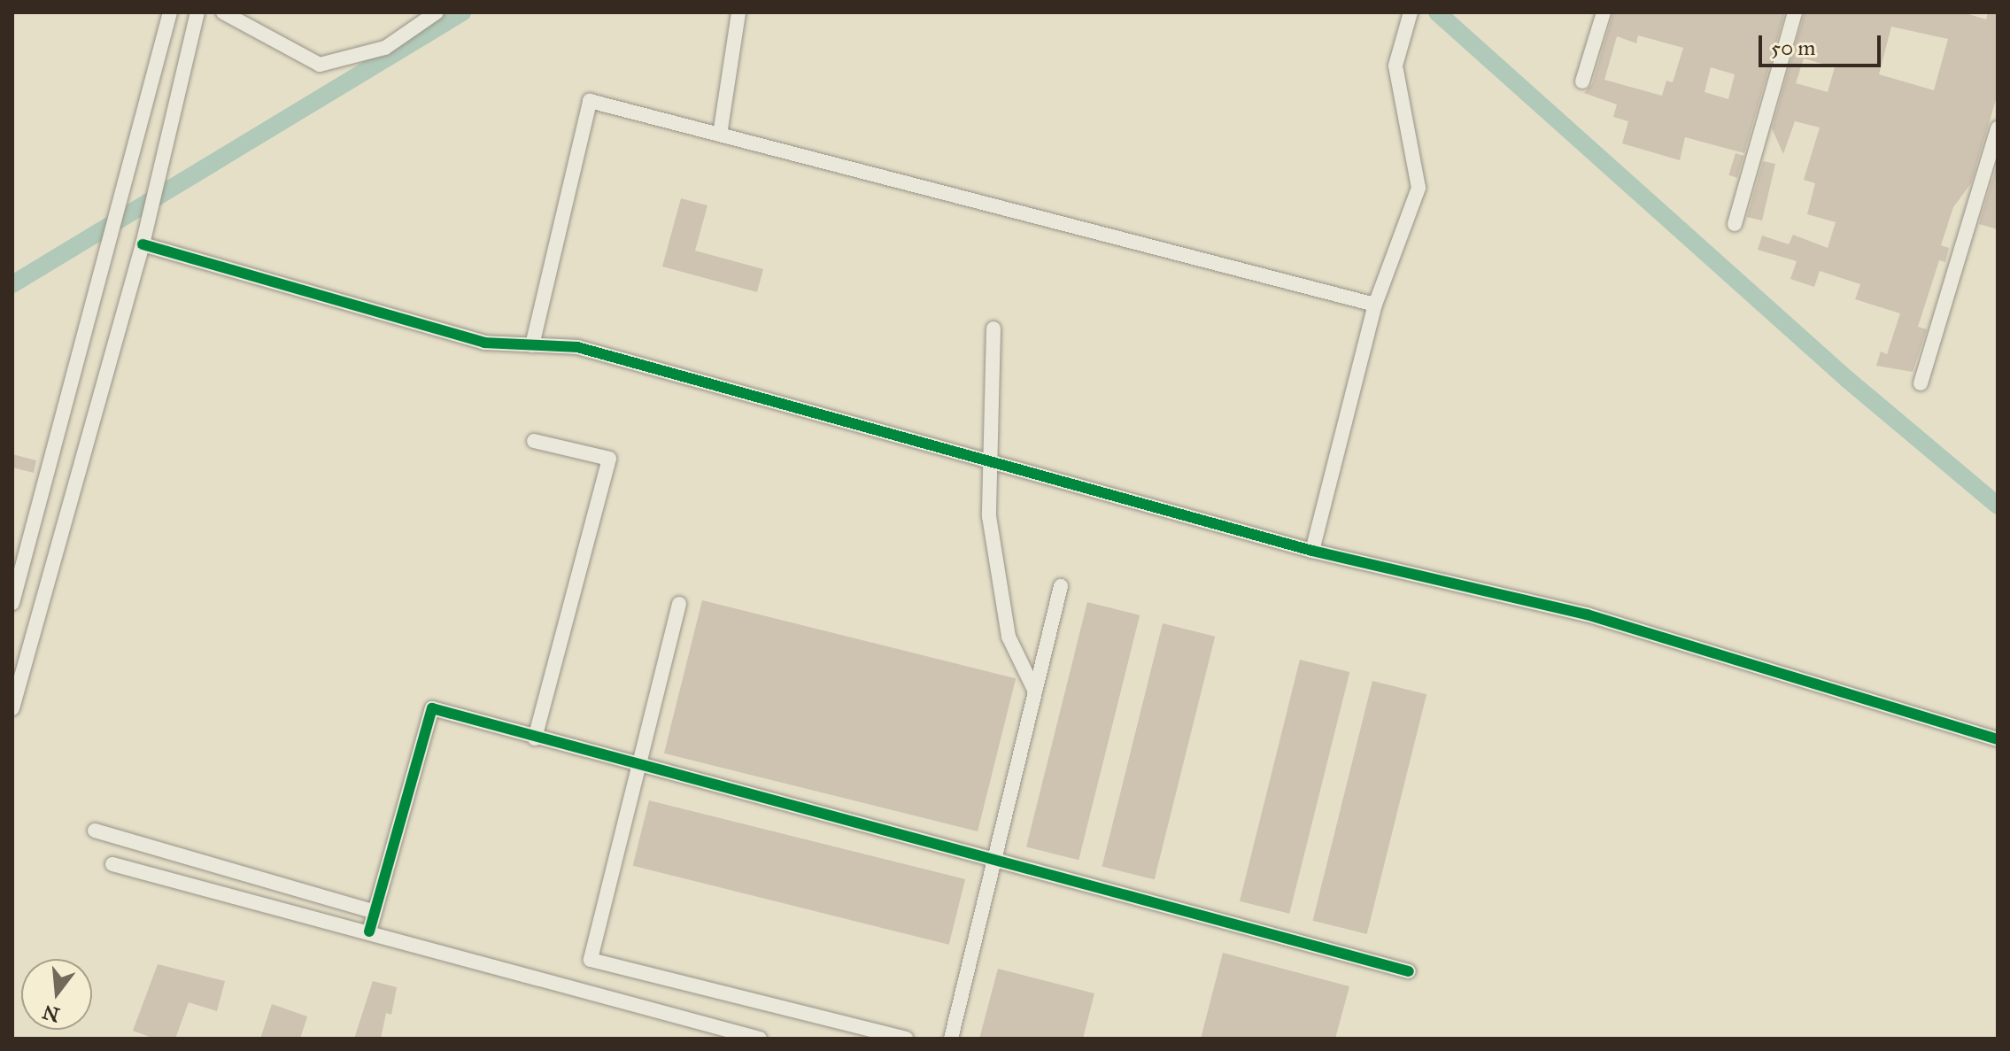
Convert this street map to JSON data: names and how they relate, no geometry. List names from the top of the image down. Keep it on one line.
{"scale_bar":"50 m","north":"bottom"}
